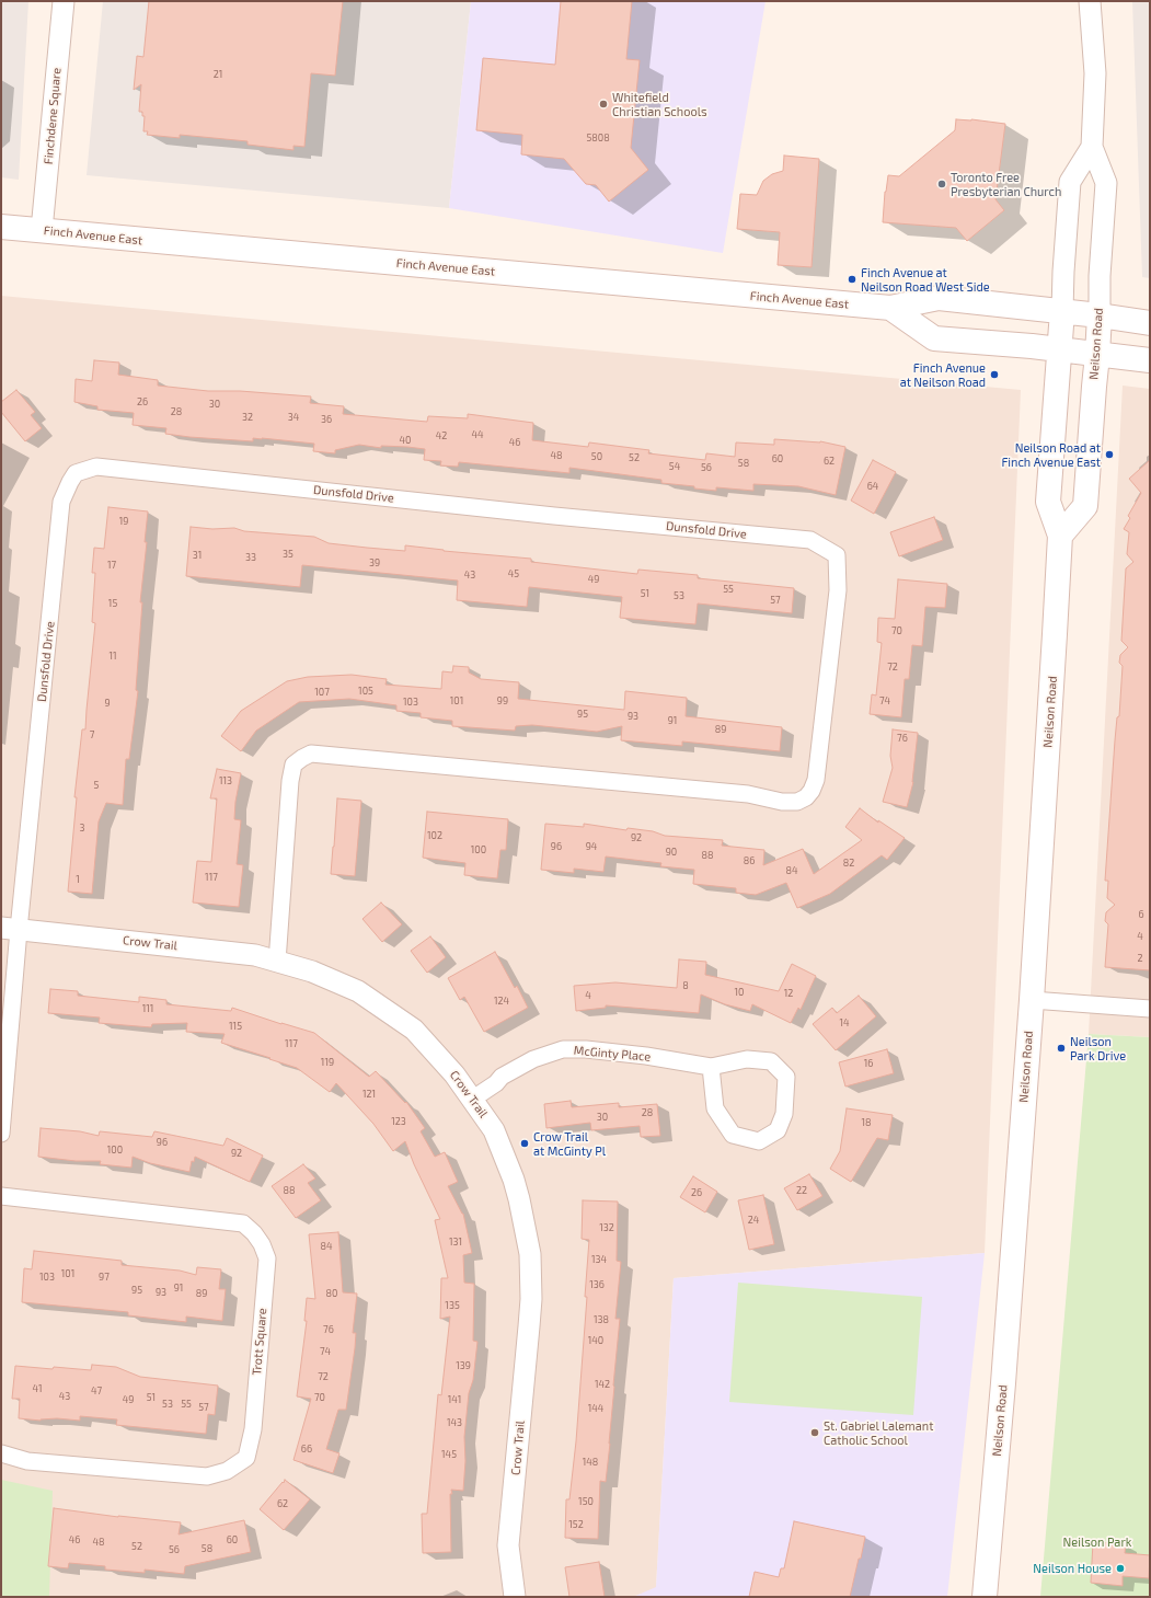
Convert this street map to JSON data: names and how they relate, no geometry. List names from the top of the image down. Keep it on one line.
{"streets":{"main road":["Finch Avenue East","Neilson Road"],"street":["Finchdene Square","Dunsfold Drive","Crow Trail","McGinty Place","Trott Square"]},"crossings":[["Finchdene Square","Finch Avenue East"],["Finch Avenue East","Neilson Road"],["Dunsfold Drive","Crow Trail"],["Crow Trail","McGinty Place"]],"parks":["Neilson Park"],"places":["Whitefield Christian Schools","Toronto Free Presbyterian Church","Finch Avenue at Neilson Road West Side","Finch Avenue at Neilson Road","Neilson Road at Finch Avenue East","Neilson Park Drive","Crow Trail at McGinty Pl","St. Gabriel Lalemant Catholic School","Neilson House"],"house_numbers":["21","5808","26","30","28","32","34","36","44","42","40","46","48","50","52","60","62","58","54","56","64","19","35","31","33","39","17","45","43","49","55","51","53","57","15","70","11","72","105","107","101","99","74","103","9","95","93","91","89","7","76","113","5","3","102","92","96","94","100","90","88","86","82","84","117","1","6","4","2","8","10","12","4","124","111","14","115","117","119","16","121","28","30","123","18","96","100","92","88","22","26","24","132","131","84","134","101","103","97","136","91","95","93","89","80","135","138","76","140","74","139","72","142","41","47","43","51","70","49","141","53","55","57","144","143","66","145","148","150","62","152","46","60","48","52","58","56"]}
